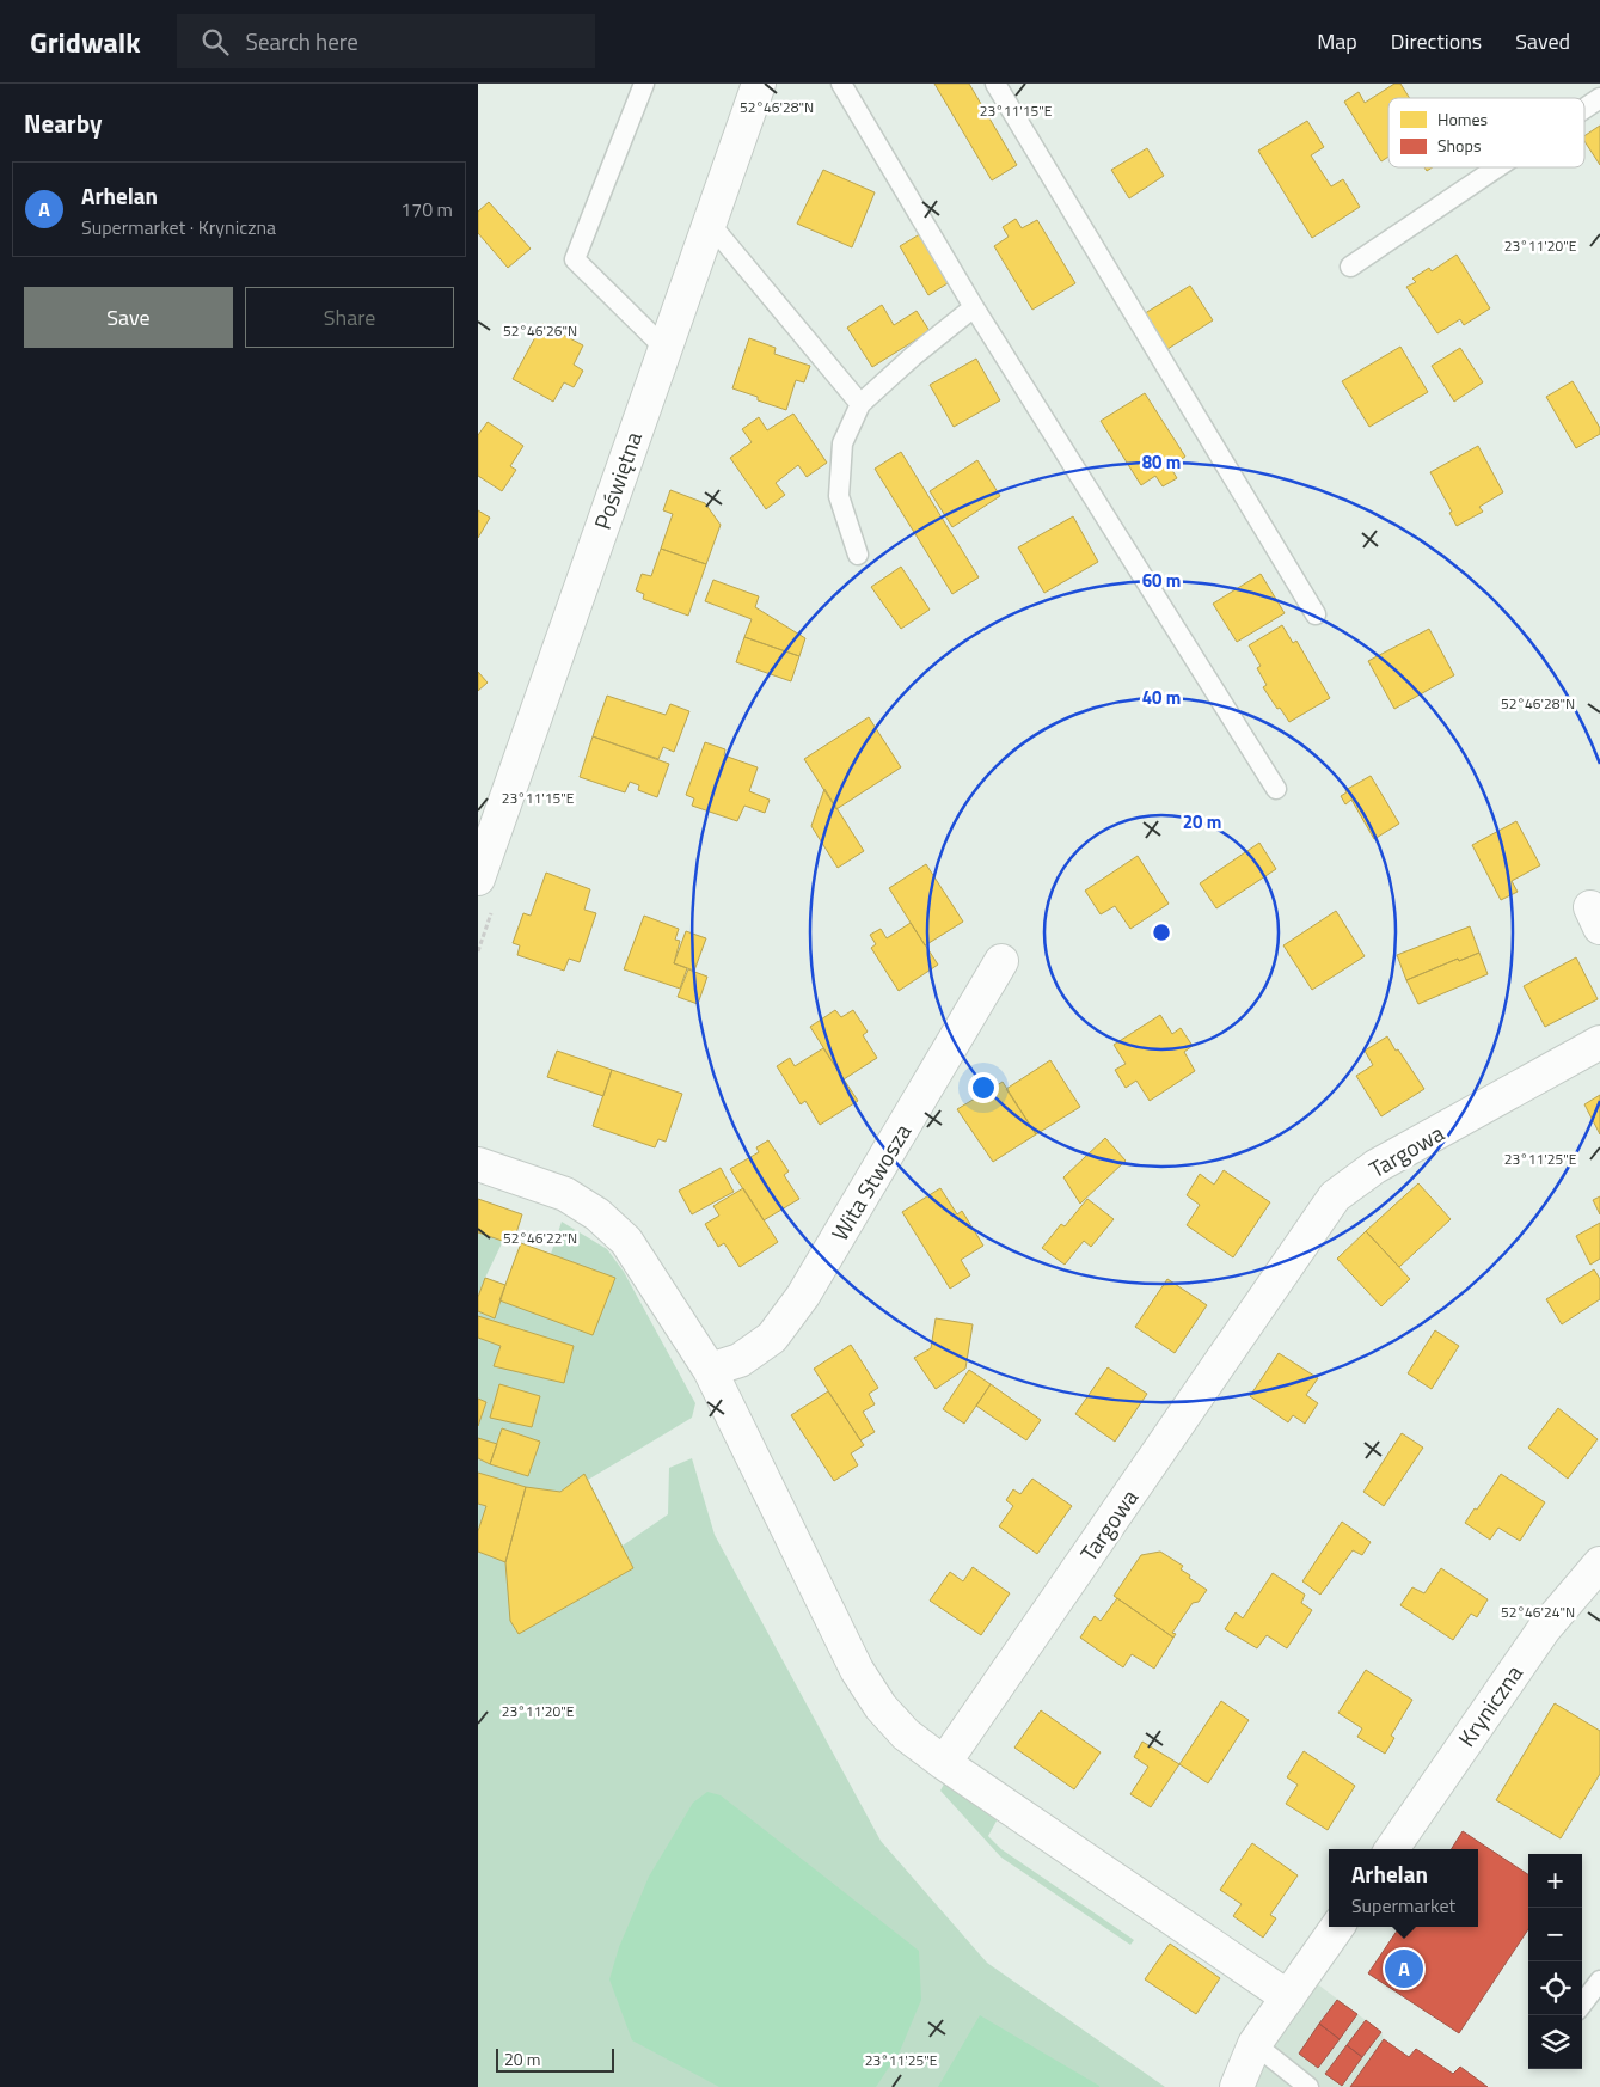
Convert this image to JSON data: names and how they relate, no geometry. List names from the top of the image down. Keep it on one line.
{"streets":{"street":["Poświętna","Targowa","Wita Stwosza","Kryniczna"]},"legend":["Homes","Shops"],"scale_bar":"20 m","page":{"header":"Gridwalk","search":"Search here","nav":["Map","Directions","Saved"],"heading":"Nearby","list":[{"mark":"A","name":"Arhelan","note":"Supermarket · Kryniczna","value":"170 m"}],"buttons":["Save","Share"],"popup":["Arhelan","Supermarket"],"map_buttons":["+","−"],"pins":"A","scale":"20 m"},"coordinates":["52°46'28\"N","23°11'15\"E","23°11'20\"E","52°46'26\"N","23°11'25\"E","52°46'22\"N","52°46'24\"N"],"rings":["80 m","60 m","40 m","20 m"]}
